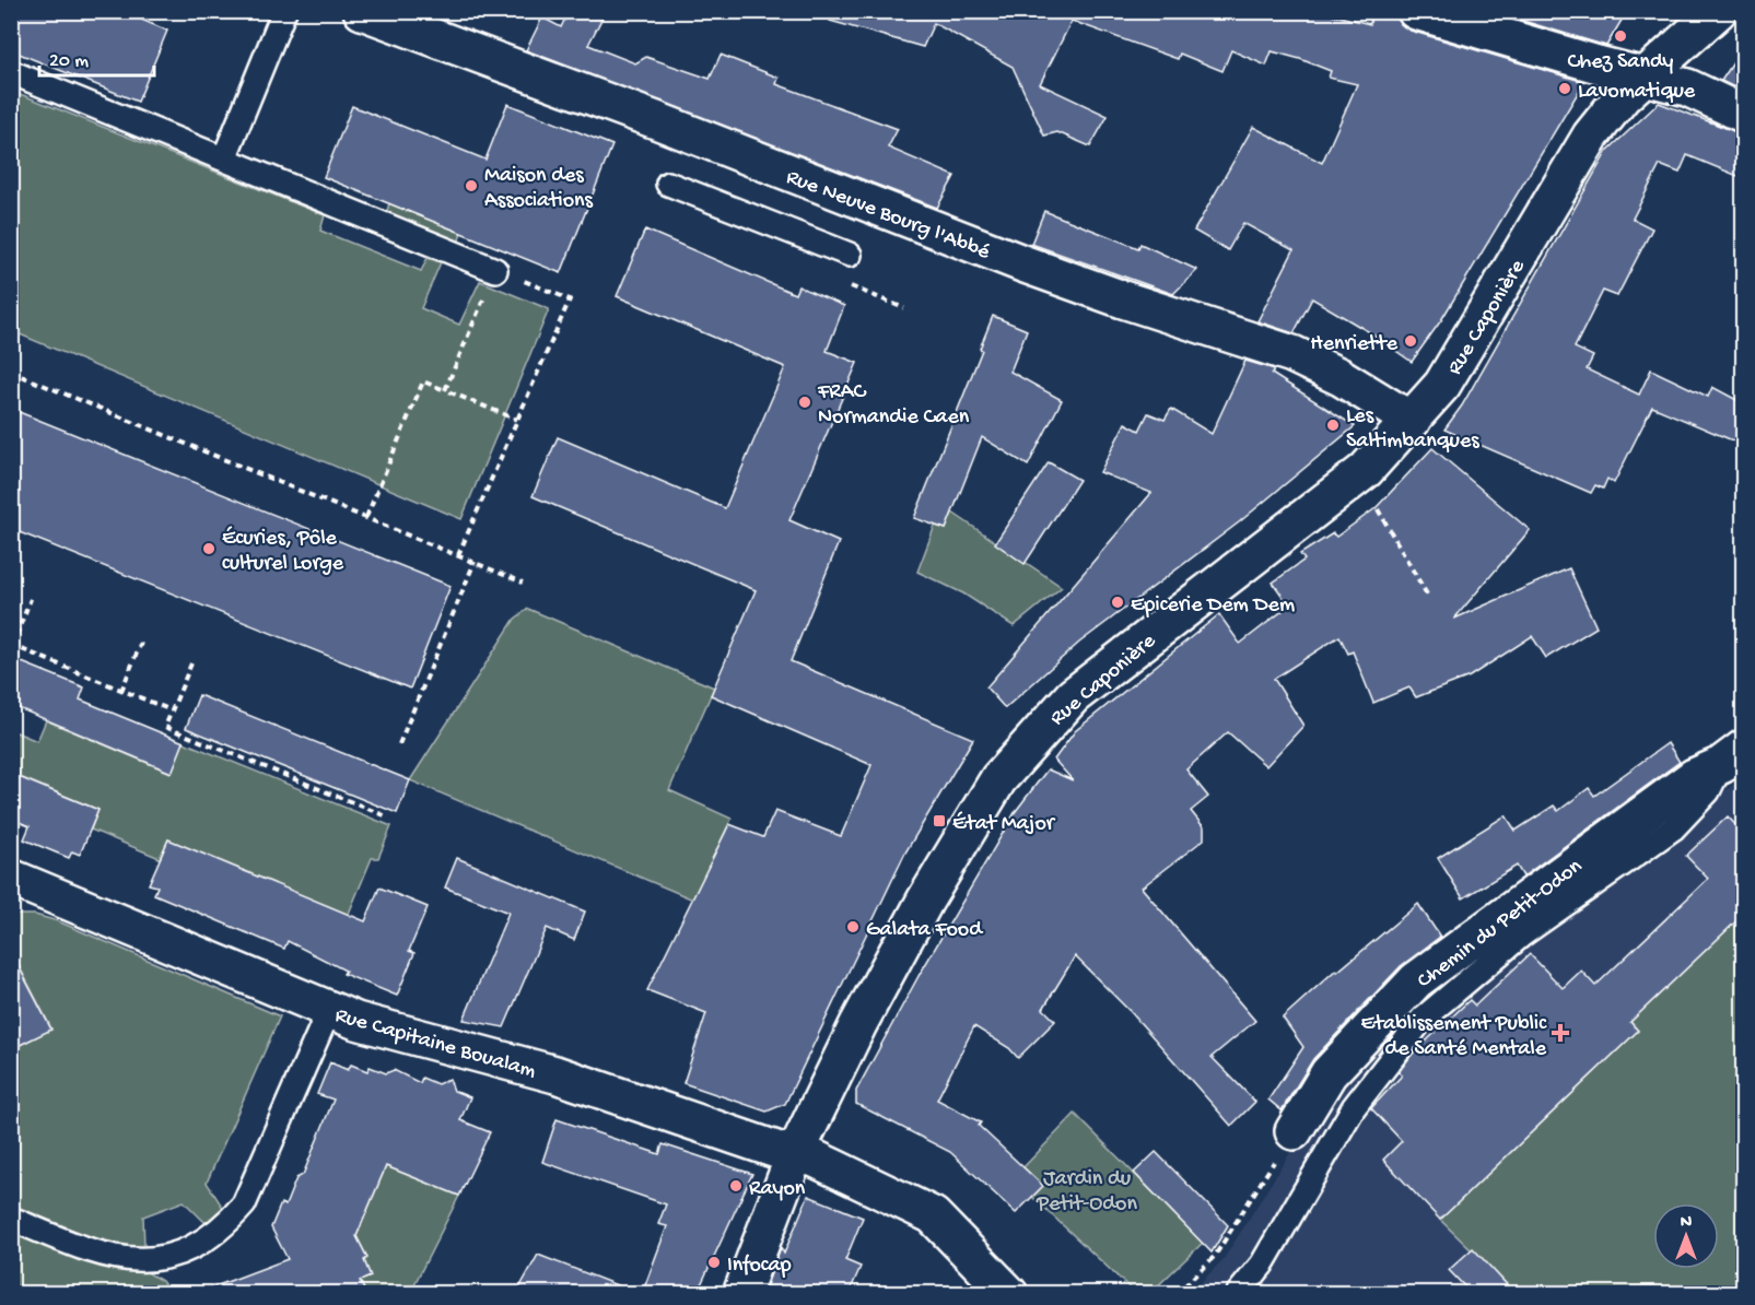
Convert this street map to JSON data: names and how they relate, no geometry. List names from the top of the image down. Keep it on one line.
{"streets":{"street":["Rue Neuve Bourg l'Abbé","Rue Caponière","Chemin du Petit-Odon","Rue Capitaine Boualam"]},"crossings":[["Rue Neuve Bourg l'Abbé","Rue Caponière"],["Rue Caponière","Rue Capitaine Boualam"]],"parks":["Jardin du Petit-Odon"],"places":{"other":["Chez Sandy","Lavomatique","Maison des Associations","Henriette","FRAC Normandie Caen","Les Saltimbanques","Écuries, Pôle culturel Lorge","Epicerie Dem Dem","Galata Food","Rayon","Infocap"],"transit":["État Major"],"health":["Etablissement Public de Santé Mentale"]},"scale_bar":"20 m","north":"top"}
